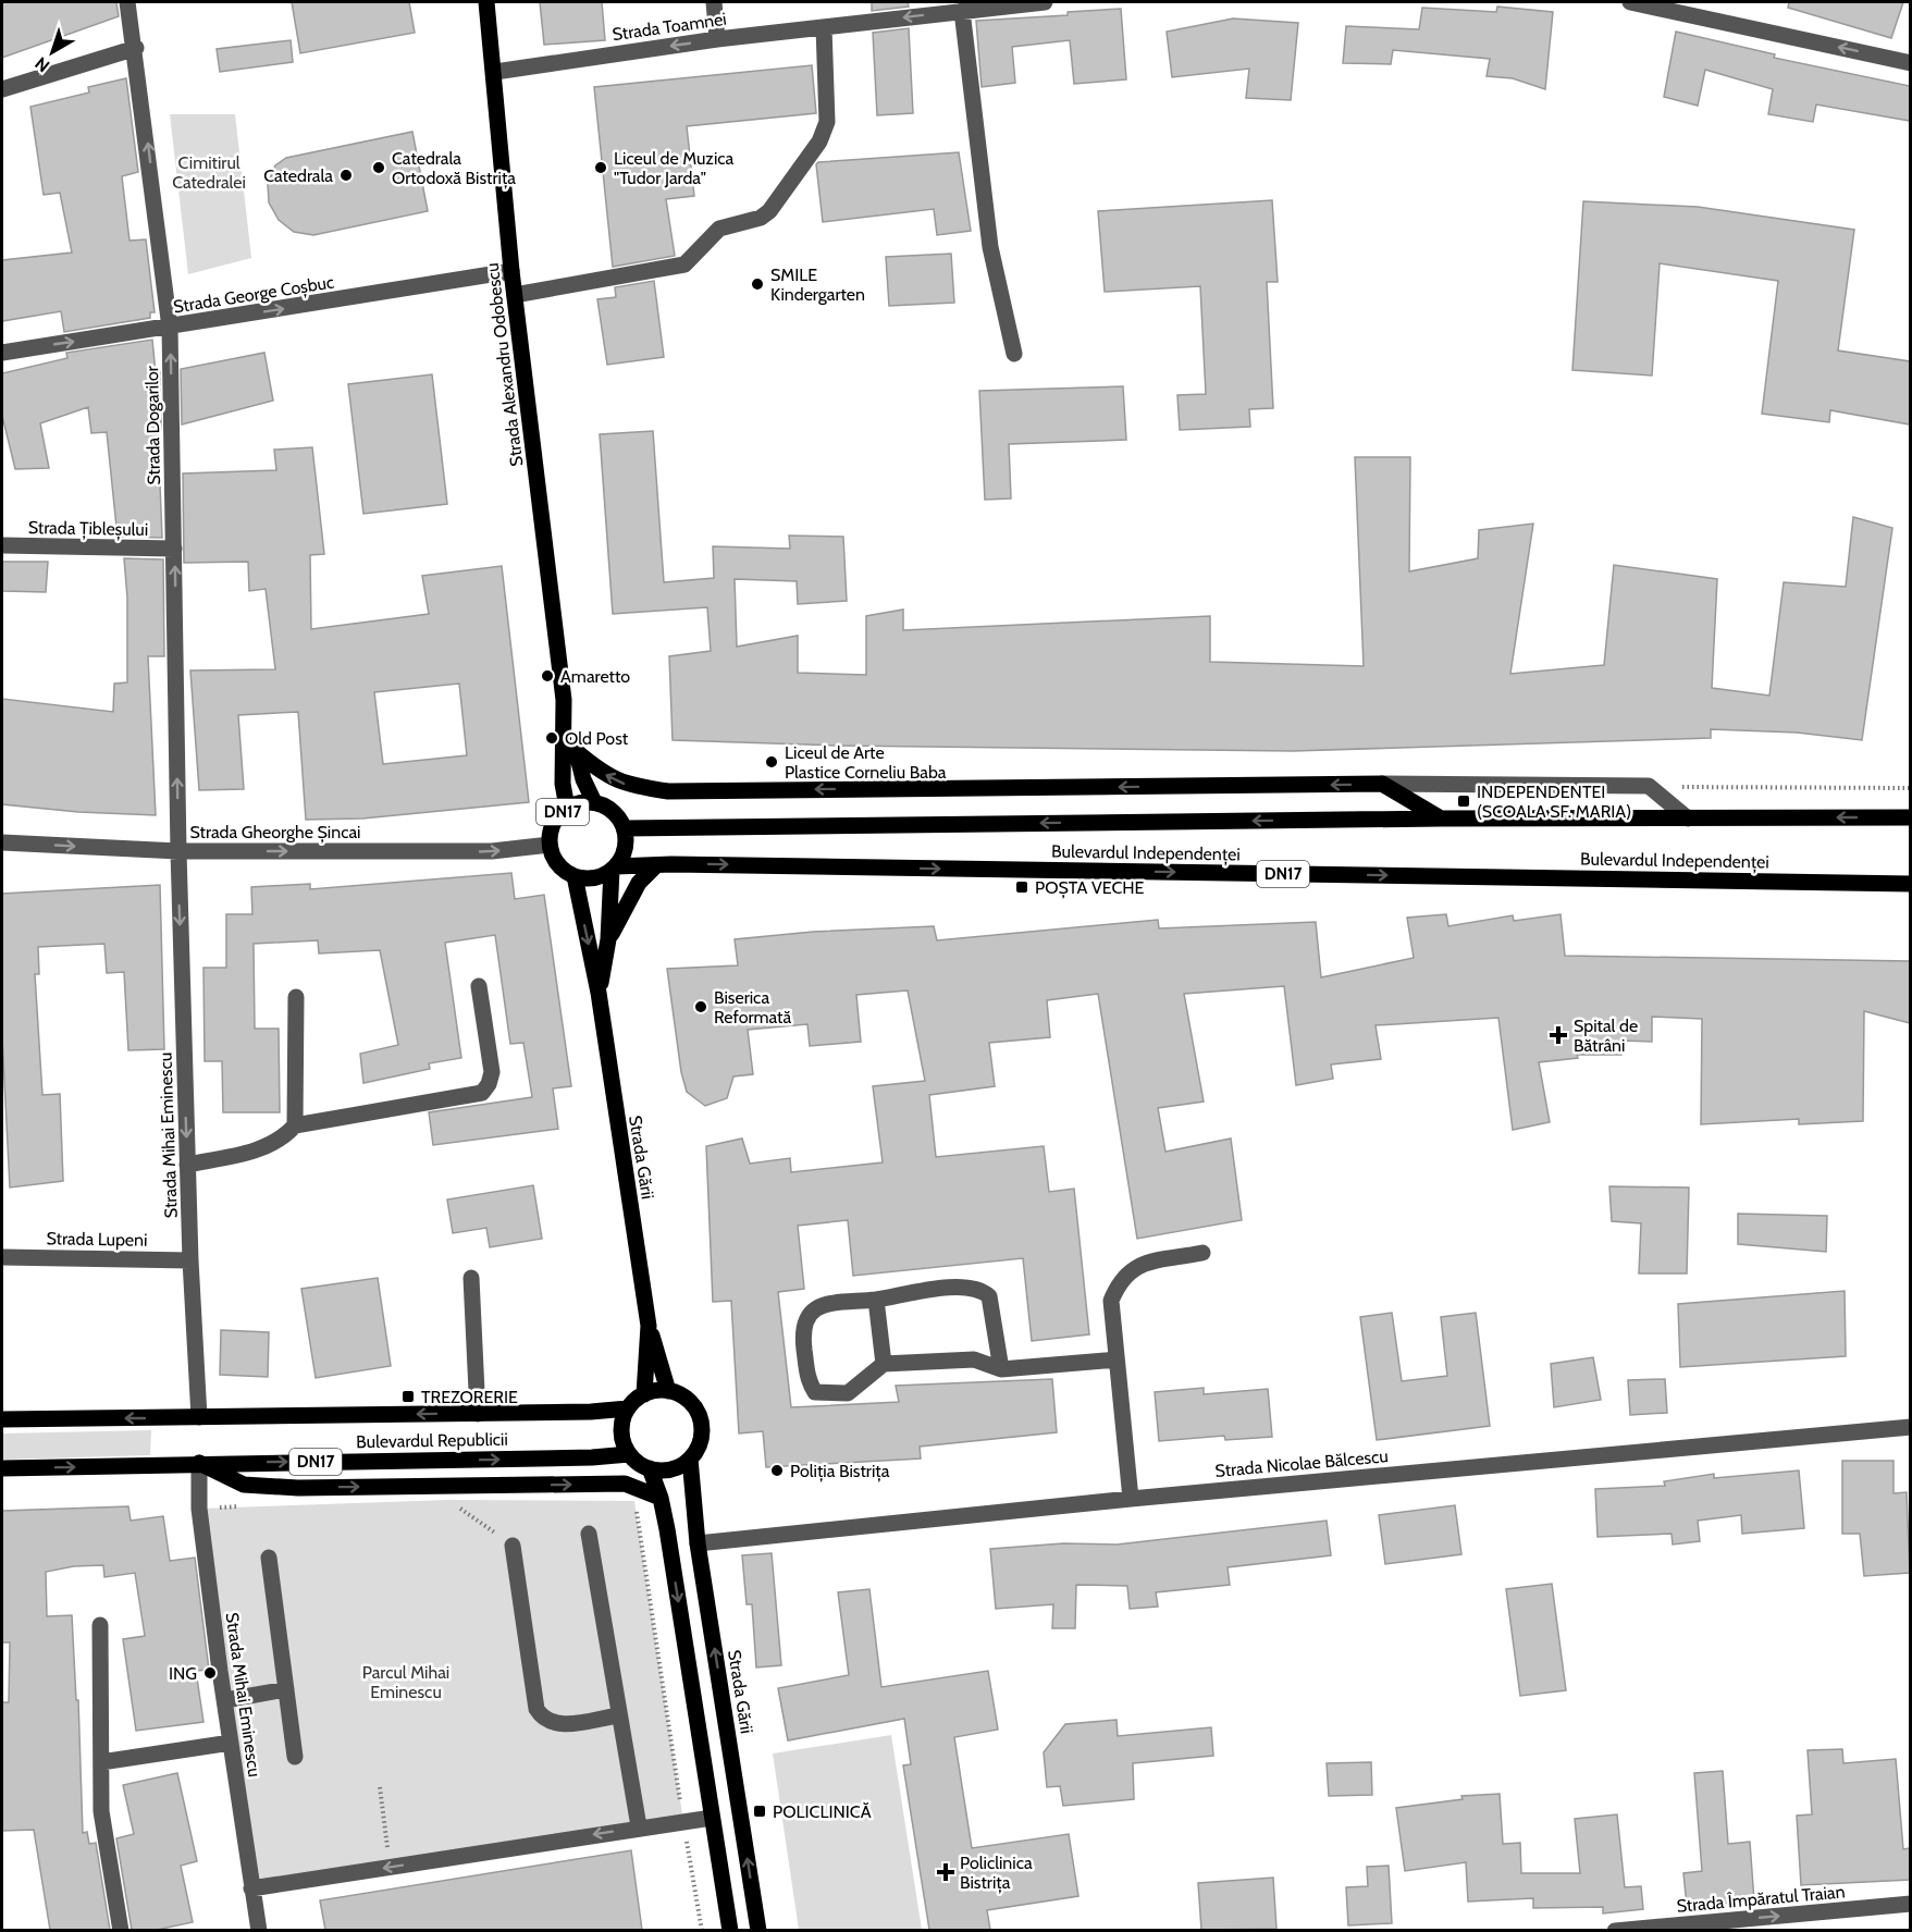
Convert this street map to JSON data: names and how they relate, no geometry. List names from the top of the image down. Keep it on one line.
{"streets":{"main road":["Strada Alexandru Odobescu","DN17","Bulevardul Independenței","Strada Gării","Bulevardul Republicii"],"street":["Strada Toamnei","Strada George Coșbuc","Strada Dogarilor","Strada Țibleșului","Strada Gheorghe Șincai","Strada Mihai Eminescu","Strada Lupeni","Strada Nicolae Bălcescu","Strada Împăratul Traian"]},"crossings":[["Strada Toamnei","Strada Alexandru Odobescu"],["Strada George Coșbuc","Strada Alexandru Odobescu"],["Strada George Coșbuc","Strada Dogarilor"],["Strada Alexandru Odobescu","DN17"],["Strada Alexandru Odobescu","Strada Gheorghe Șincai"],["Strada Alexandru Odobescu","Bulevardul Independenței"],["Strada Alexandru Odobescu","Strada Gării"],["Strada Dogarilor","Strada Țibleșului"],["Strada Dogarilor","Strada Gheorghe Șincai"],["Strada Dogarilor","Strada Mihai Eminescu"],["DN17","Strada Gheorghe Șincai"],["DN17","Bulevardul Independenței"],["DN17","Strada Gării"],["Strada Gheorghe Șincai","Bulevardul Independenței"],["Strada Gheorghe Șincai","Strada Mihai Eminescu"],["Strada Gheorghe Șincai","Strada Gării"],["Bulevardul Independenței","Strada Gării"],["Strada Mihai Eminescu","Strada Lupeni"],["Strada Mihai Eminescu","Bulevardul Republicii"],["Strada Gării","Bulevardul Republicii"],["Strada Gării","Strada Nicolae Bălcescu"]],"one_way":["Strada Toamnei","Strada George Coșbuc","Strada Dogarilor","Strada Gheorghe Șincai","Strada Împăratul Traian"],"parks":["Cimitirul Catedralei","Parcul Mihai Eminescu"],"places":{"other":["Catedrala Ortodoxă Bistrița","Liceul de Muzica \"Tudor Jarda\"","Catedrala","SMILE Kindergarten","Amaretto","Old Post","Liceul de Arte Plastice Corneliu Baba","Biserica Reformată","Poliția Bistrița","ING"],"transit":["INDEPENDENTEI (SCOALA SF. MARIA)","POȘTA VECHE","TREZORERIE","POLICLINICĂ"],"health":["Spital de Bătrâni","Policlinica Bistrița"]},"north":"bottom left"}
